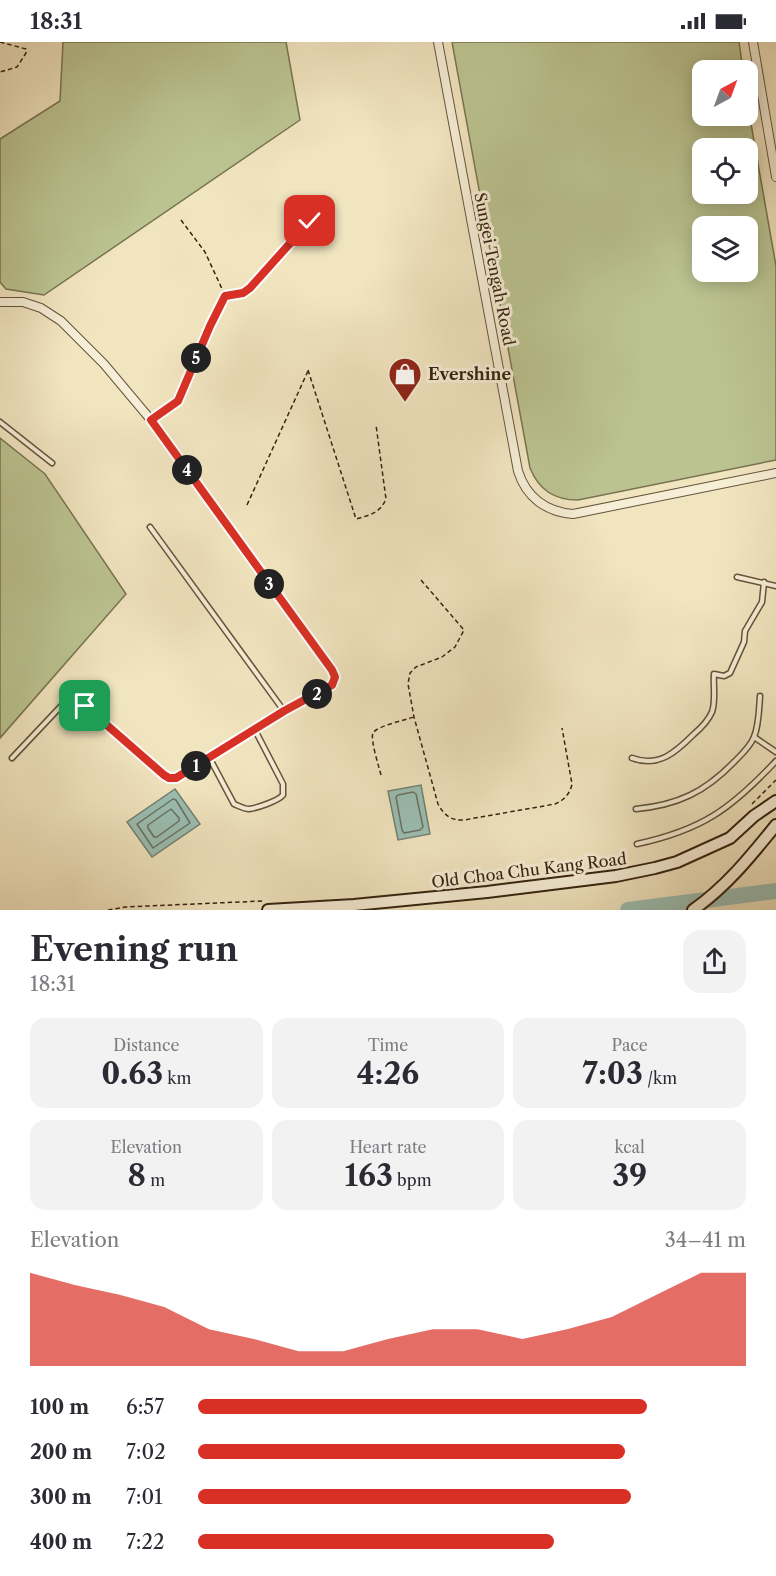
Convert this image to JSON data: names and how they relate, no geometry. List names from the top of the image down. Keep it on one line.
{"streets":{"main road":["Old Choa Chu Kang Road"],"street":["Sungei Tengah Road"]},"places":{"shop":["Evershine"]},"north":"top right","page":{"status":"18:31","pins":["5","4","3","2","1"],"heading":["Evening run","18:31"],"stats":[["Distance","0.63 km"],["Time","4:26"],["Pace","7:03 /km"],["Elevation","8 m"],["Heart rate","163 bpm"],["kcal","39"]],"chart":["Elevation","34–41 m"],"list":[{"name":"100 m","note":"6:57"},{"name":"200 m","note":"7:02"},{"name":"300 m","note":"7:01"},{"name":"400 m","note":"7:22"}]}}
